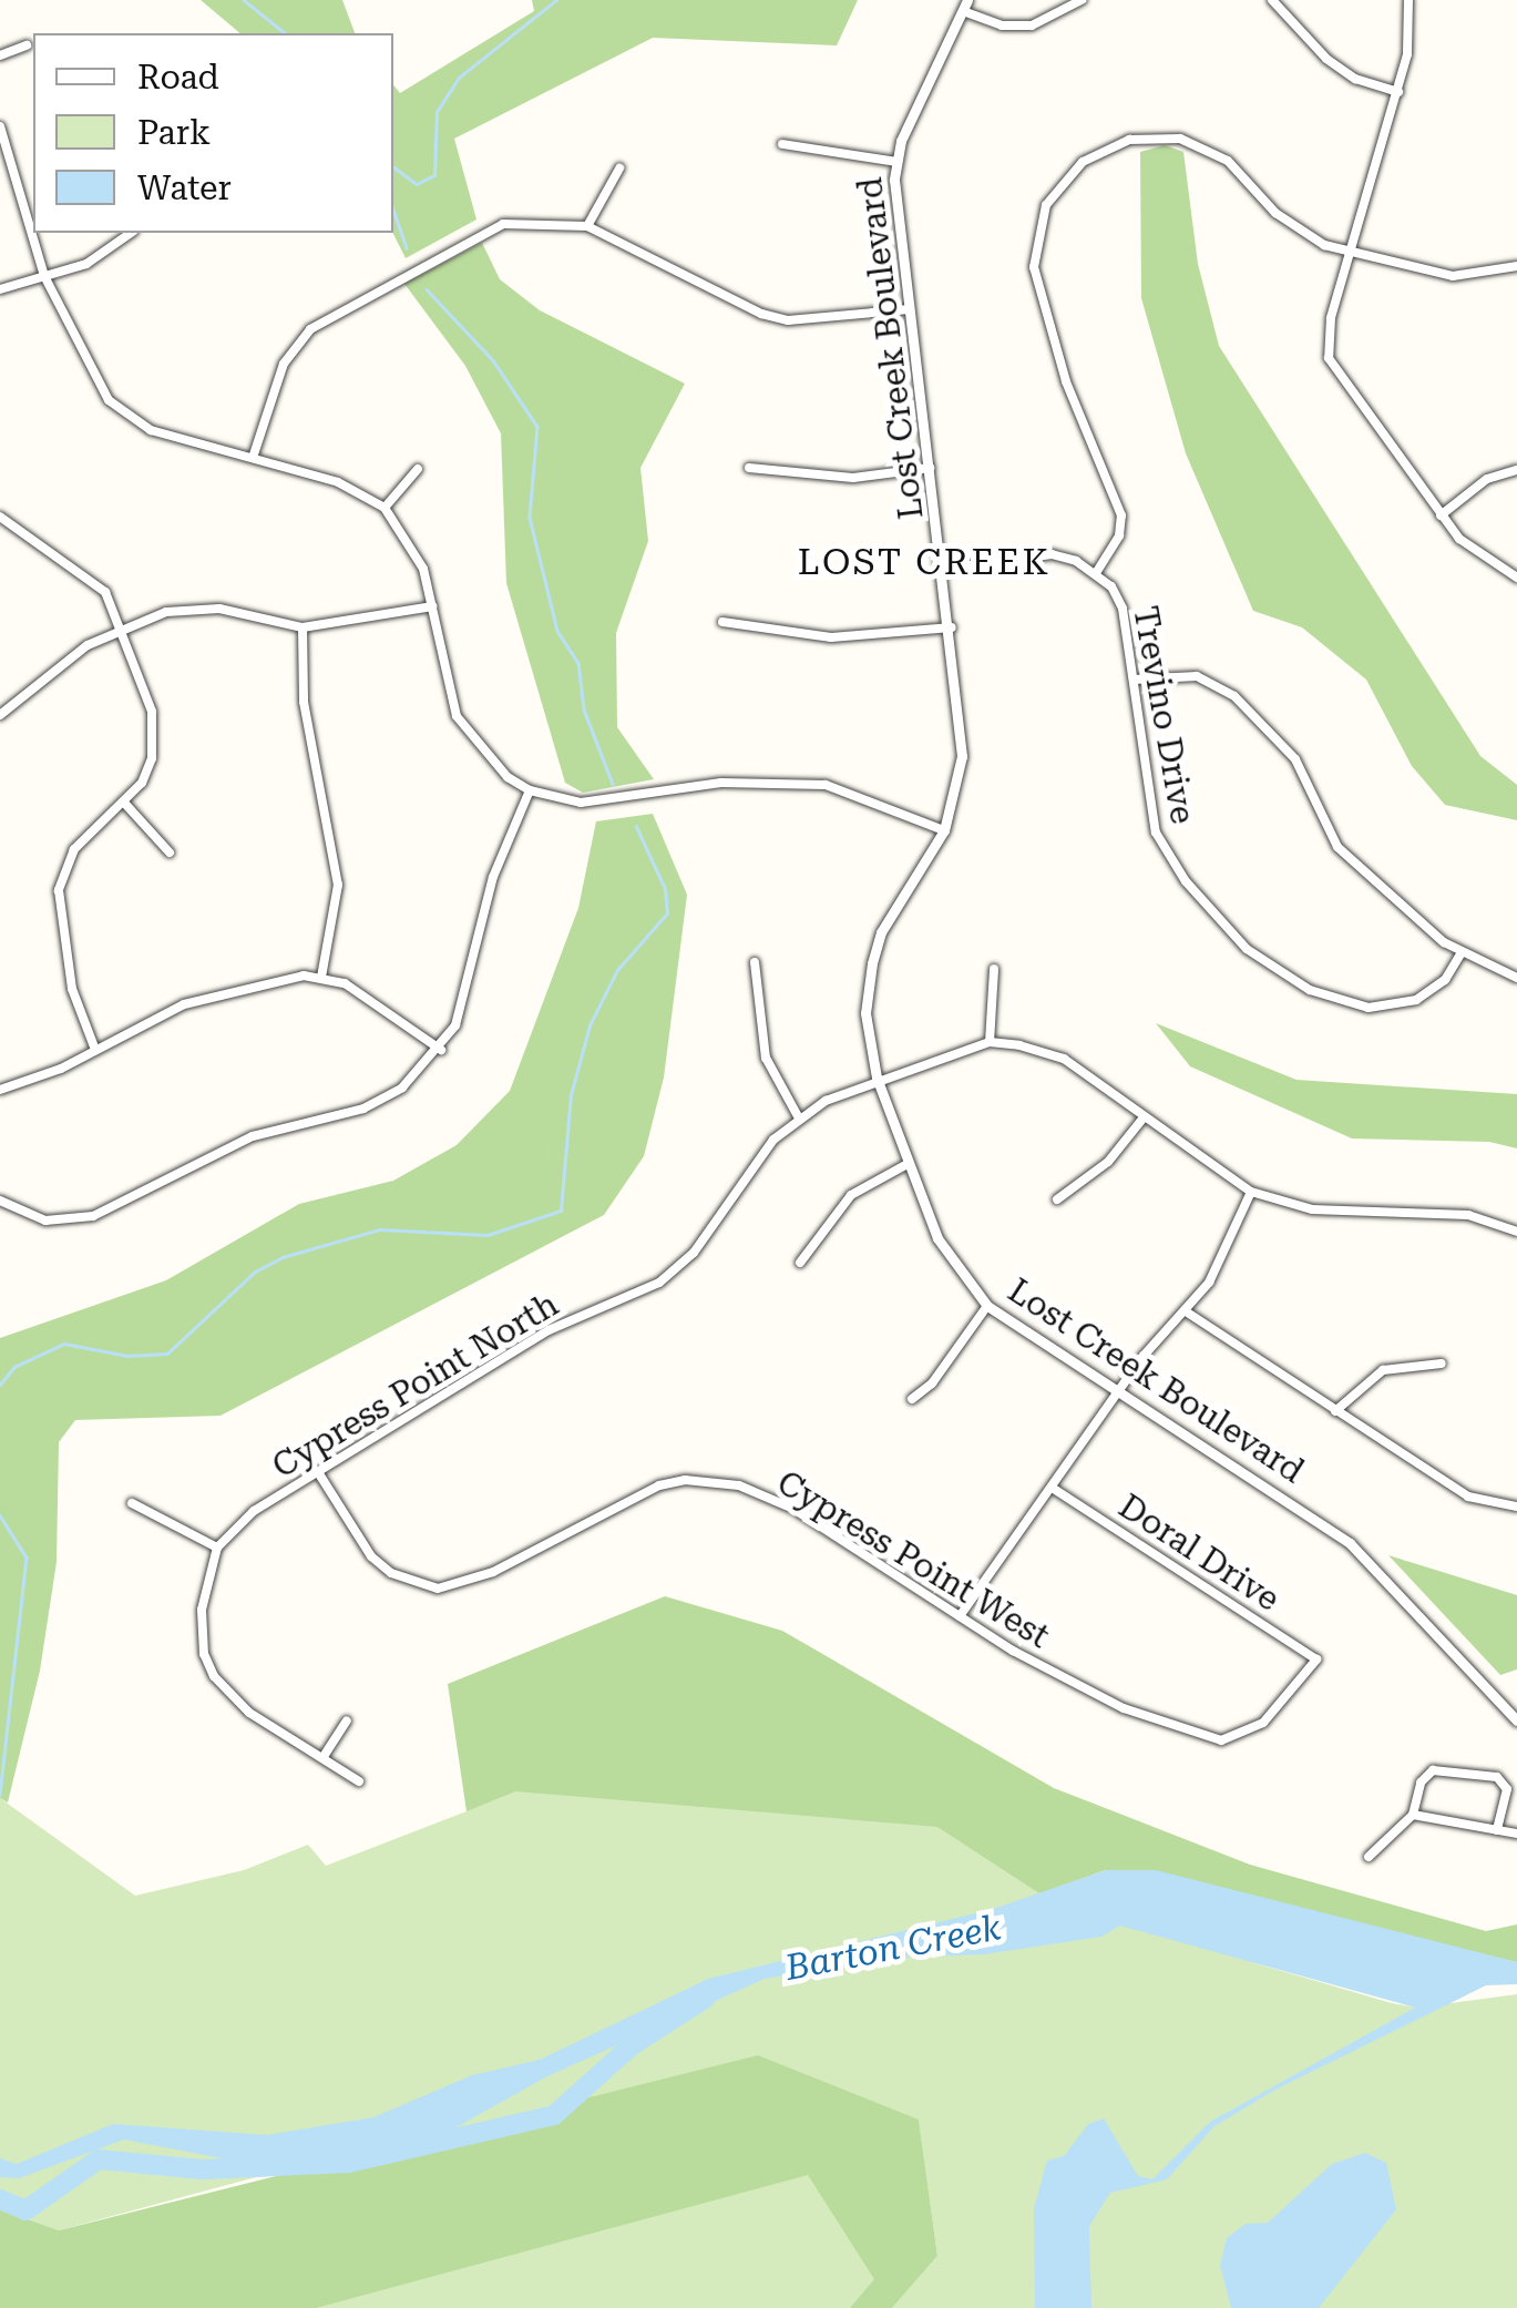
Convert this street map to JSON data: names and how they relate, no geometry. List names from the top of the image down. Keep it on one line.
{"streets":{"street":["Lost Creek Boulevard","Trevino Drive","Cypress Point North","Doral Drive","Cypress Point West"]},"crossings":[["Lost Creek Boulevard","Trevino Drive"],["Lost Creek Boulevard","Cypress Point North"],["Cypress Point North","Cypress Point West"],["Doral Drive","Cypress Point West"]],"districts":["LOST CREEK"],"water":["Barton Creek"],"legend":["Road","Park","Water"]}
